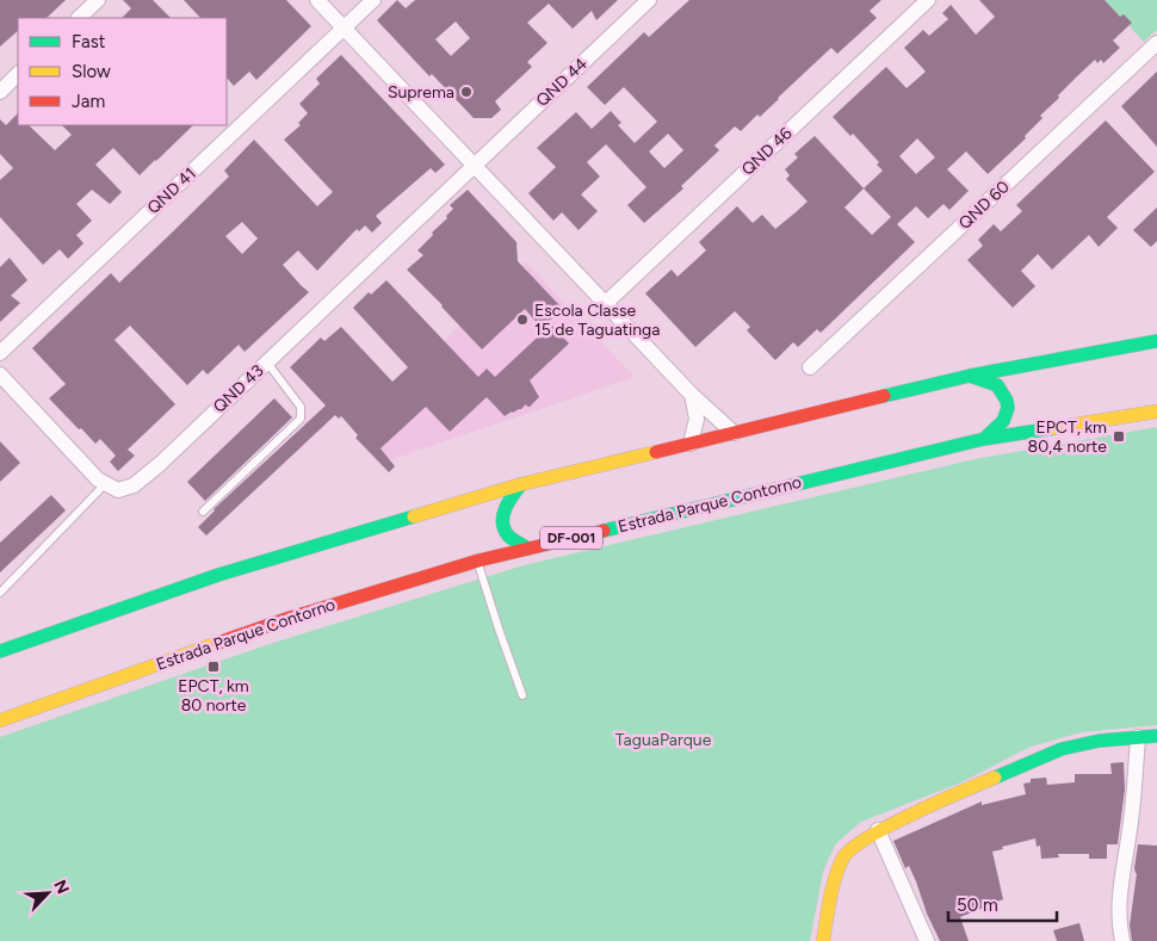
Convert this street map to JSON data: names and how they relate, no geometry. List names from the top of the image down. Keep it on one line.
{"streets":{"main road":["Estrada Parque Contorno","DF-001"],"street":["QND 44","QND 46","QND 41","QND 60","QND 43"]},"crossings":[["QND 44","QND 43"]],"parks":["TaguaParque"],"places":{"other":["Suprema","Escola Classe 15 de Taguatinga"],"transit":["EPCT, km 80,4 norte","EPCT, km 80 norte"]},"legend":["Fast","Slow","Jam"],"scale_bar":"50 m","north":"top right"}
